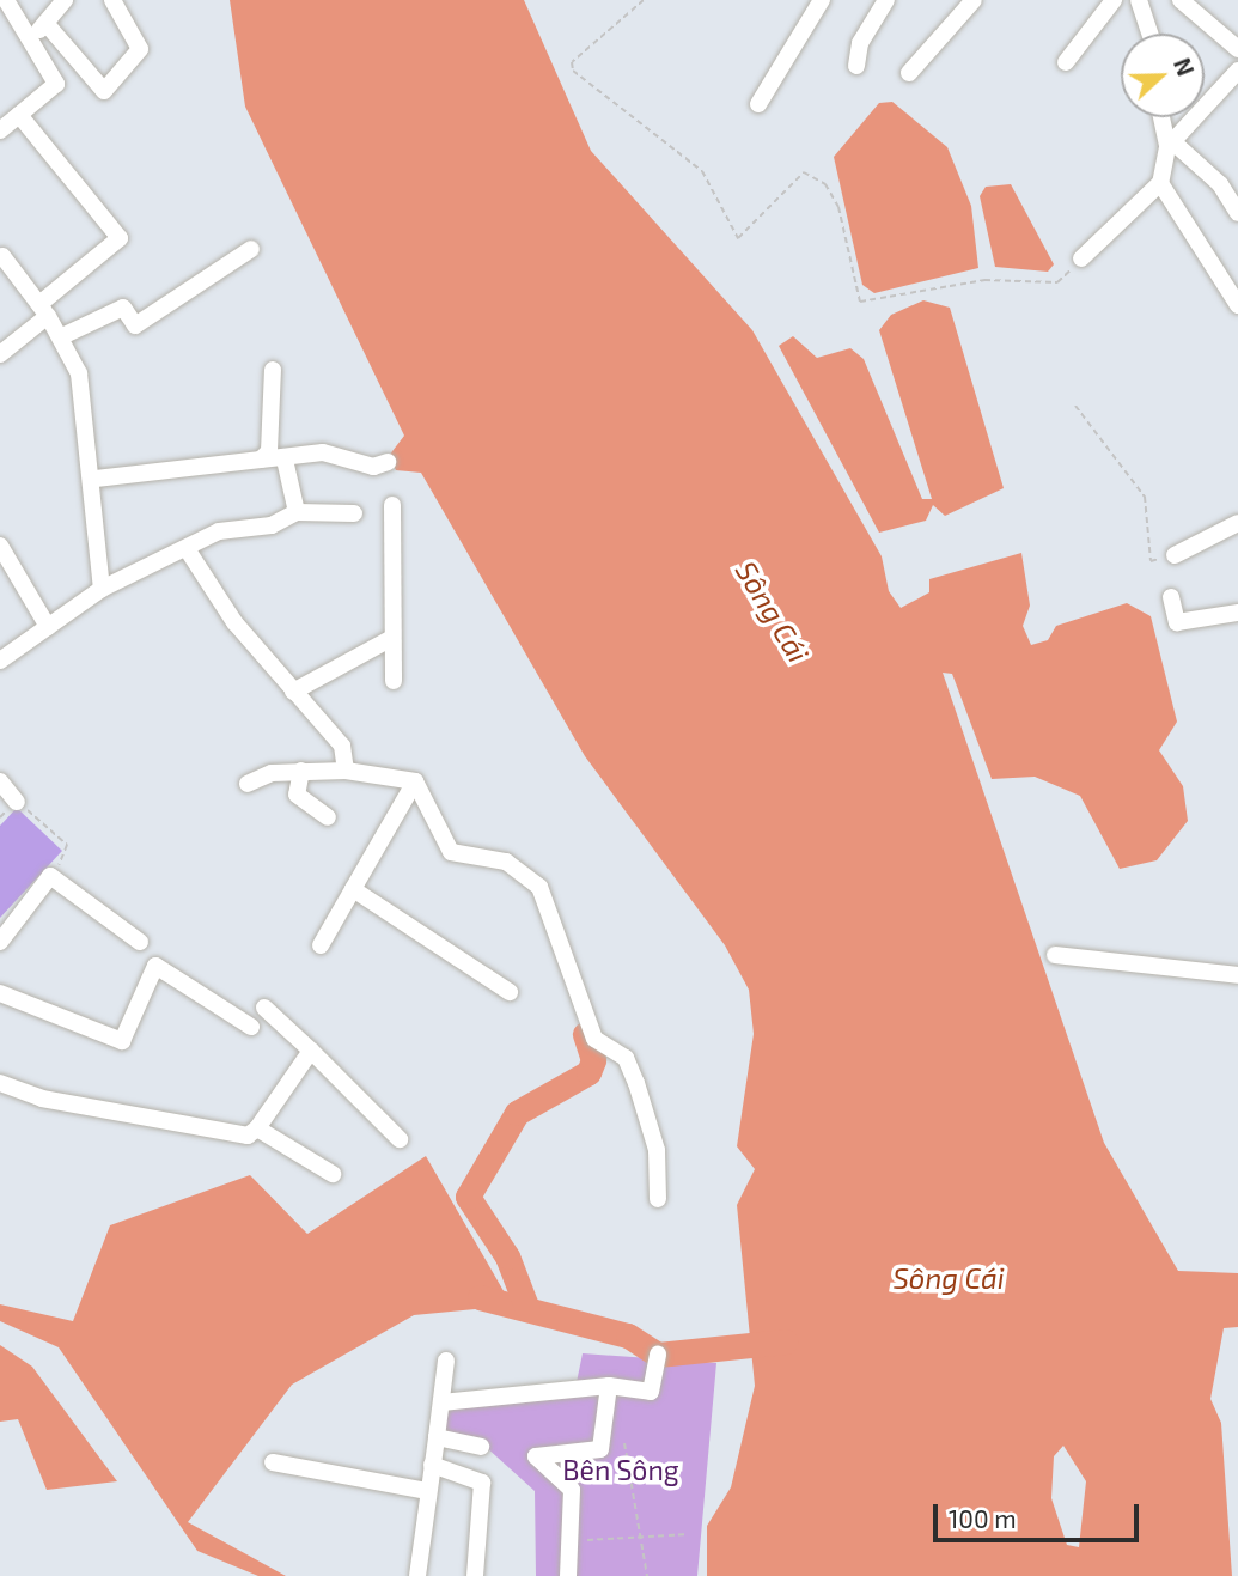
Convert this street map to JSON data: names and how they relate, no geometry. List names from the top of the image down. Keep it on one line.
{"water":["Sông Cái"],"parks":["Bên Sông"],"scale_bar":"100 m","north":"right"}
